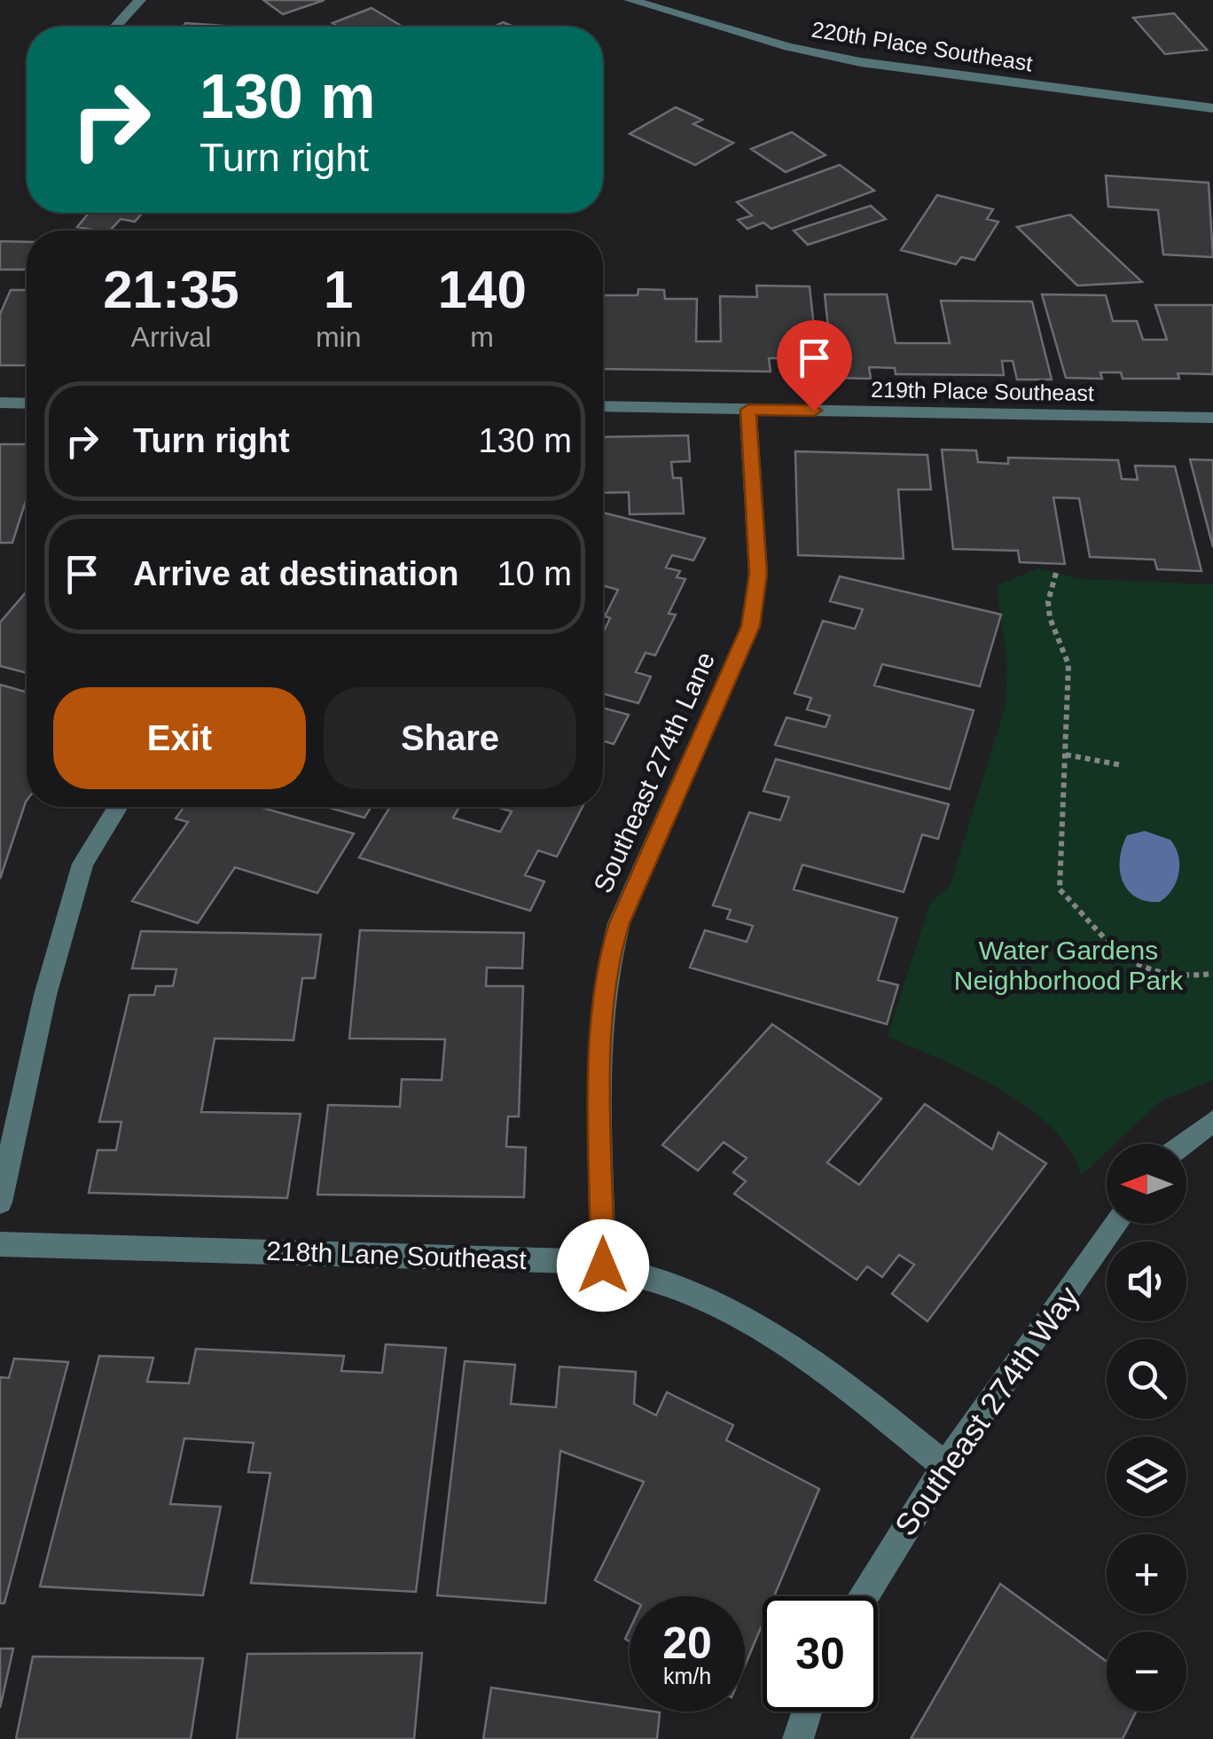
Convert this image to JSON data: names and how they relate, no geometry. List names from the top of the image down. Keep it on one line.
{"streets":{"street":["220th Place Southeast","219th Place Southeast","Southeast 274th Lane","218th Lane Southeast","Southeast 274th Way"]},"crossings":[["219th Place Southeast","Southeast 274th Lane"],["Southeast 274th Lane","218th Lane Southeast"],["218th Lane Southeast","Southeast 274th Way"]],"parks":["Water Gardens Neighborhood Park"],"north":"left","page":{"turn":["130 m","Turn right"],"eta":["21:35","Arrival","1","min","140","m"],"list":[{"name":"Turn right","value":"130 m"},{"name":"Arrive at destination","value":"10 m"}],"buttons":["Exit","Share"],"map_buttons":["+","−"],"speed":"20 km/h","limit":"30"}}
